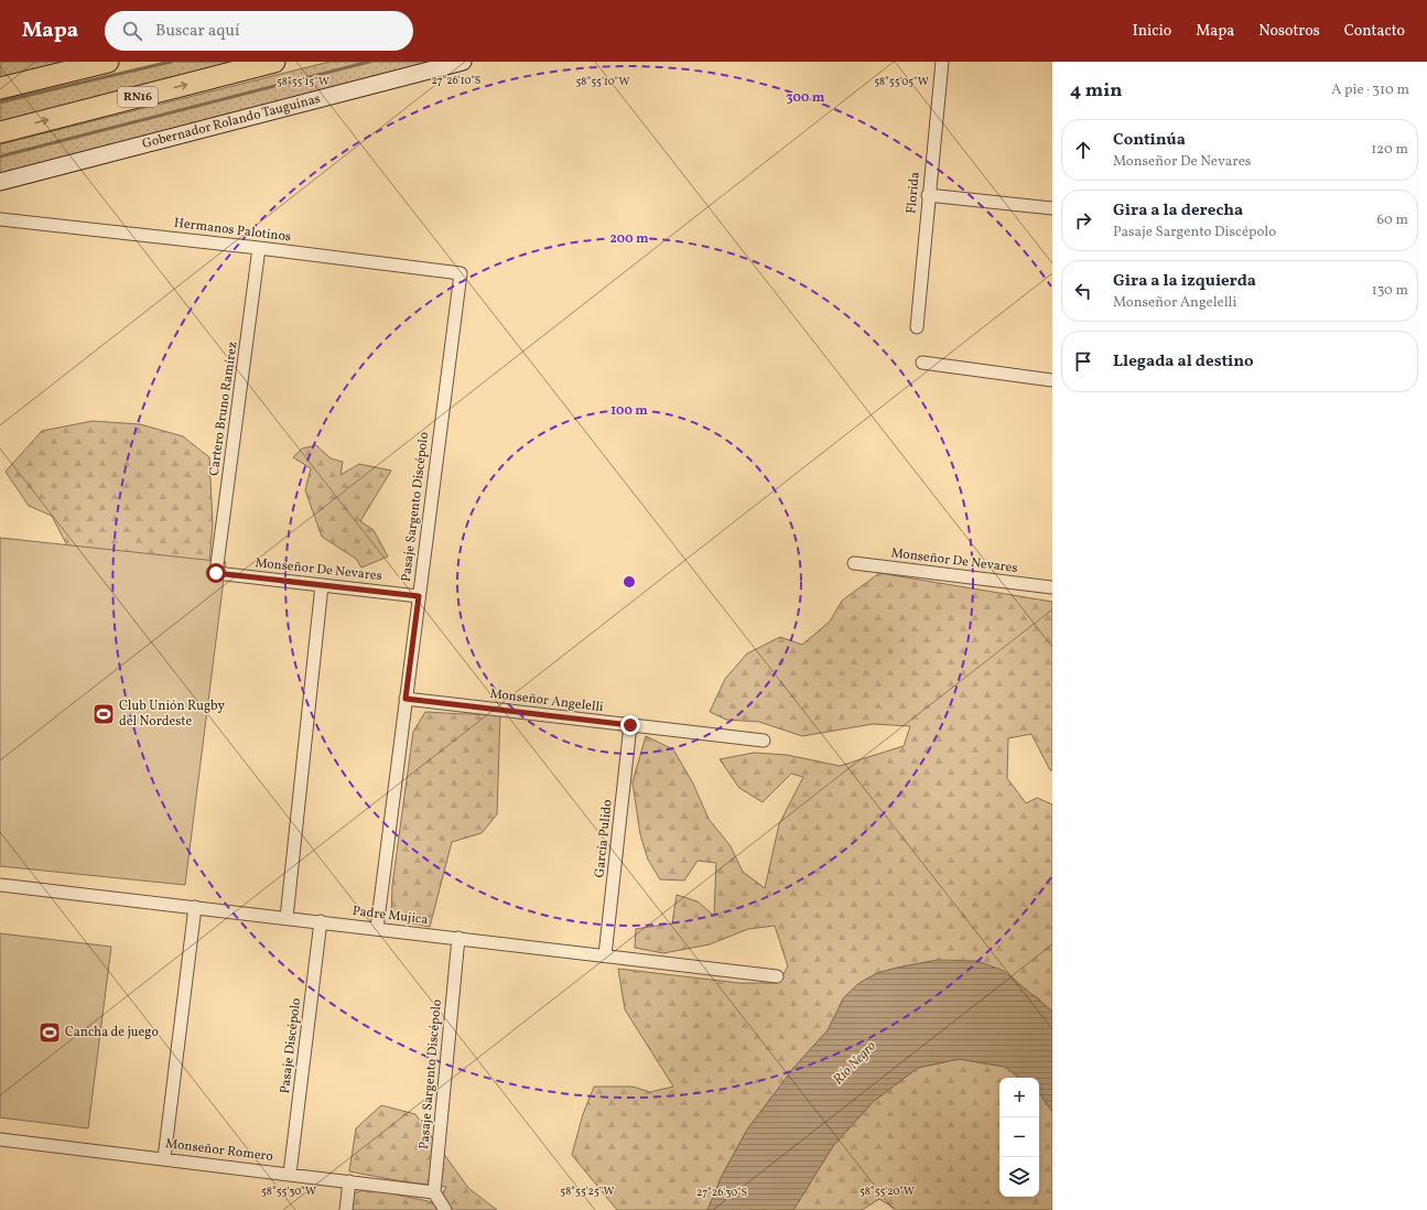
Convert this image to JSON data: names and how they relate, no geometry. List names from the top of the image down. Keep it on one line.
{"streets":{"highway":["RN16"],"street":["Gobernador Rolando Tauguinas","Florida","Hermanos Palotinos","Cartero Bruno Ramírez","Pasaje Sargento Discépolo","Monseñor De Nevares","Monseñor Angelelli","García Pulido","Padre Mujica","Pasaje Discépolo","Monseñor Romero"]},"crossings":[["Hermanos Palotinos","Cartero Bruno Ramírez"],["Hermanos Palotinos","Pasaje Sargento Discépolo"],["Cartero Bruno Ramírez","Monseñor De Nevares"],["Pasaje Sargento Discépolo","Monseñor De Nevares"],["Pasaje Sargento Discépolo","Monseñor Angelelli"],["Pasaje Sargento Discépolo","Padre Mujica"],["Pasaje Sargento Discépolo","Monseñor Romero"],["Monseñor Angelelli","García Pulido"],["García Pulido","Padre Mujica"],["Padre Mujica","Pasaje Discépolo"],["Pasaje Discépolo","Monseñor Romero"]],"water":["Río Negro"],"places":{"sports":["Club Unión Rugby del Nordeste","Cancha de juego"]},"page":{"header":"Mapa","search":"Buscar aquí","nav":["Inicio","Mapa","Nosotros","Contacto"],"heading":["4 min","A pie · 310 m"],"list":[["Continúa","Monseñor De Nevares","120 m"],["Gira a la derecha","Pasaje Sargento Discépolo","60 m"],["Gira a la izquierda","Monseñor Angelelli","130 m"],"Llegada al destino"],"map_buttons":["+","−"]},"coordinates":["27°26'10\"S","58°55'15\"W","58°55'10\"W","58°55'05\"W","58°55'30\"W","58°55'25\"W","58°55'20\"W","27°26'30\"S"],"rings":["300 m","200 m","100 m"]}
